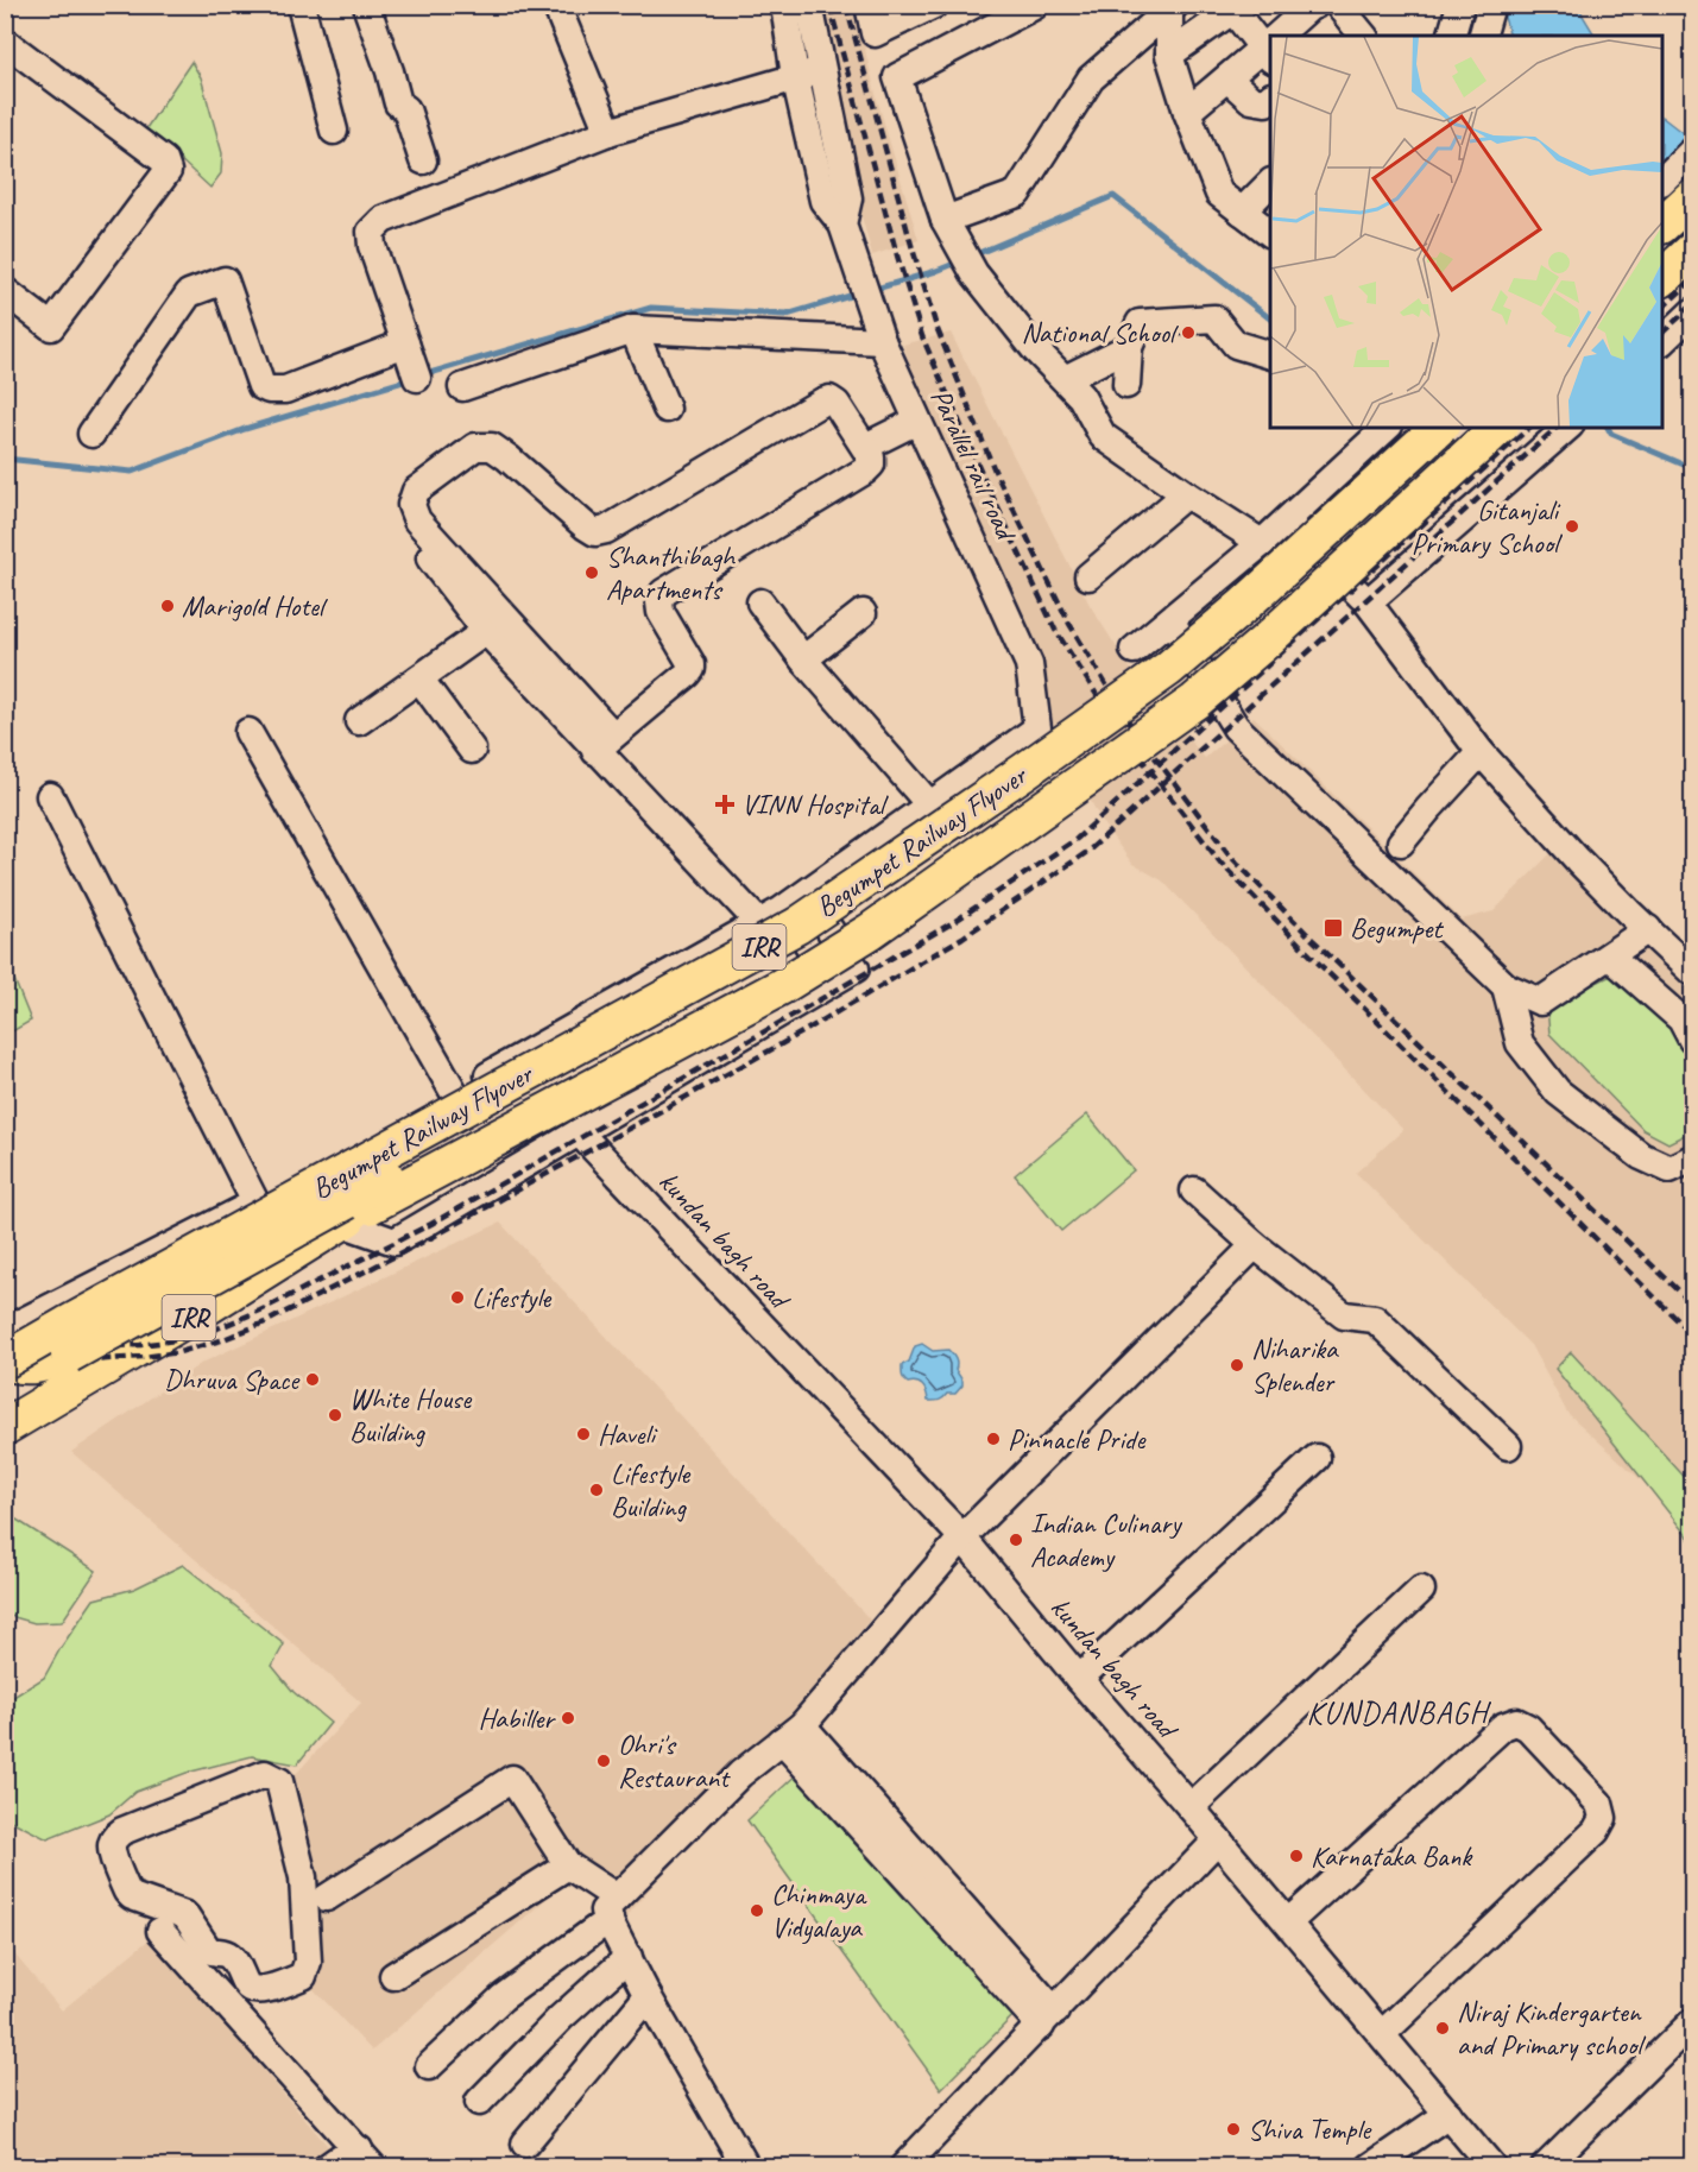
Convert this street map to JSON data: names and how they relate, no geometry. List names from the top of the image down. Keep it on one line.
{"streets":{"main road":["Begumpet Railway Flyover","IRR"],"street":["Parallel rail road","kundan bagh road"]},"crossings":[["Begumpet Railway Flyover","IRR"]],"districts":["KUNDANBAGH"],"places":{"other":["National School","Gitanjali Primary School","Shanthibagh Apartments","Marigold Hotel","Lifestyle","Niharika Splender","Dhruva Space","White House Building","Haveli","Pinnacle Pride","Lifestyle Building","Indian Culinary Academy","Habiller","Ohri's Restaurant","Karnataka Bank","Chinmaya Vidyalaya","Niraj Kindergarten and Primary school","Shiva Temple"],"health":["VINN Hospital"],"transit":["Begumpet"]}}
